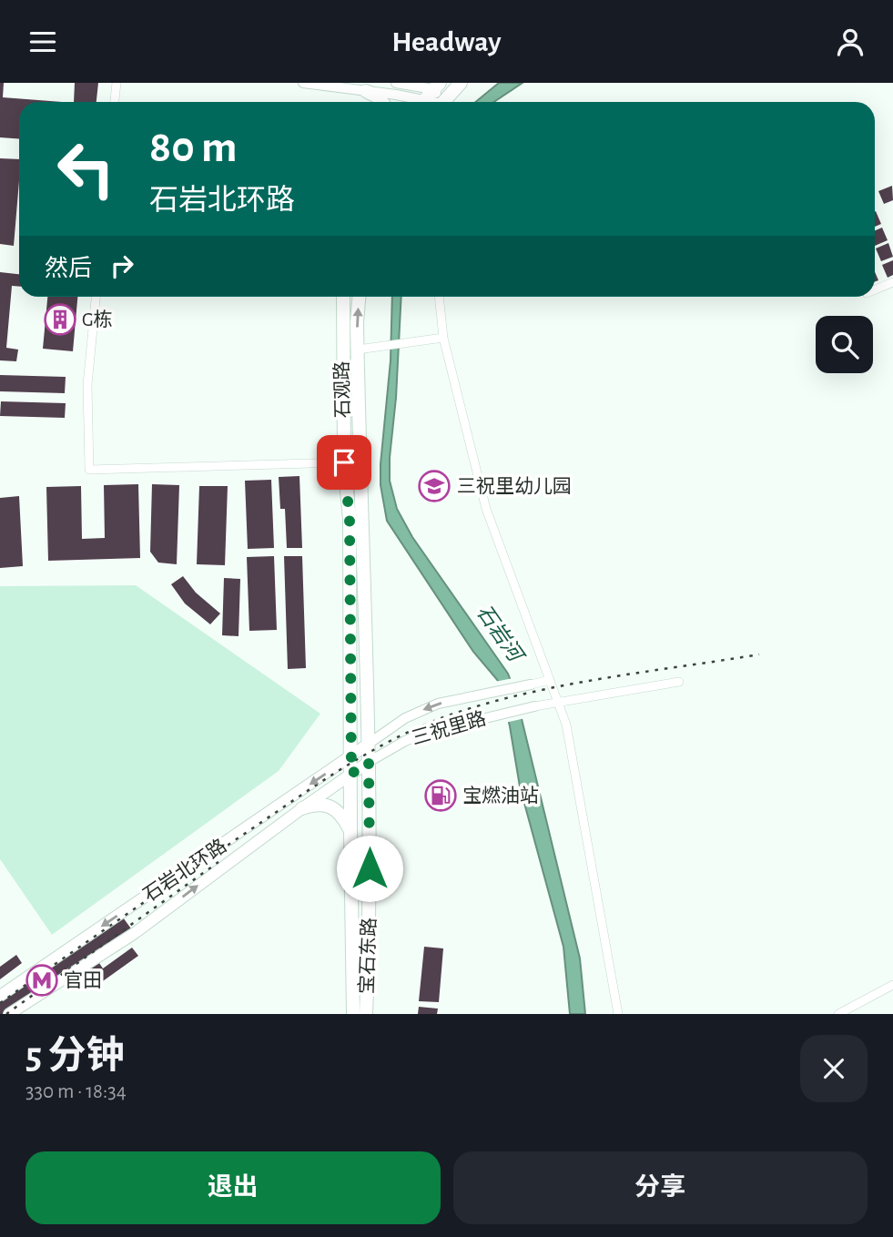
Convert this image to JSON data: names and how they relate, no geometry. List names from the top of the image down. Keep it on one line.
{"streets":{"main road":["石观路","石岩北环路","宝石东路"],"street":["三祝里路"]},"crossings":[["石观路","三祝里路"],["石观路","石岩北环路"],["石观路","宝石东路"],["三祝里路","石岩北环路"],["三祝里路","宝石东路"],["石岩北环路","宝石东路"]],"water":["石岩河"],"places":{"building":["G栋"],"school or university":["三祝里幼儿园"],"fuel station":["宝燃油站"],"metro station":["官田"]},"page":{"header":"Headway","turn":["80 m","石岩北环路"],"then":"然后","heading":["5 分钟","330 m · 18:34"],"buttons":["退出","分享"]}}
